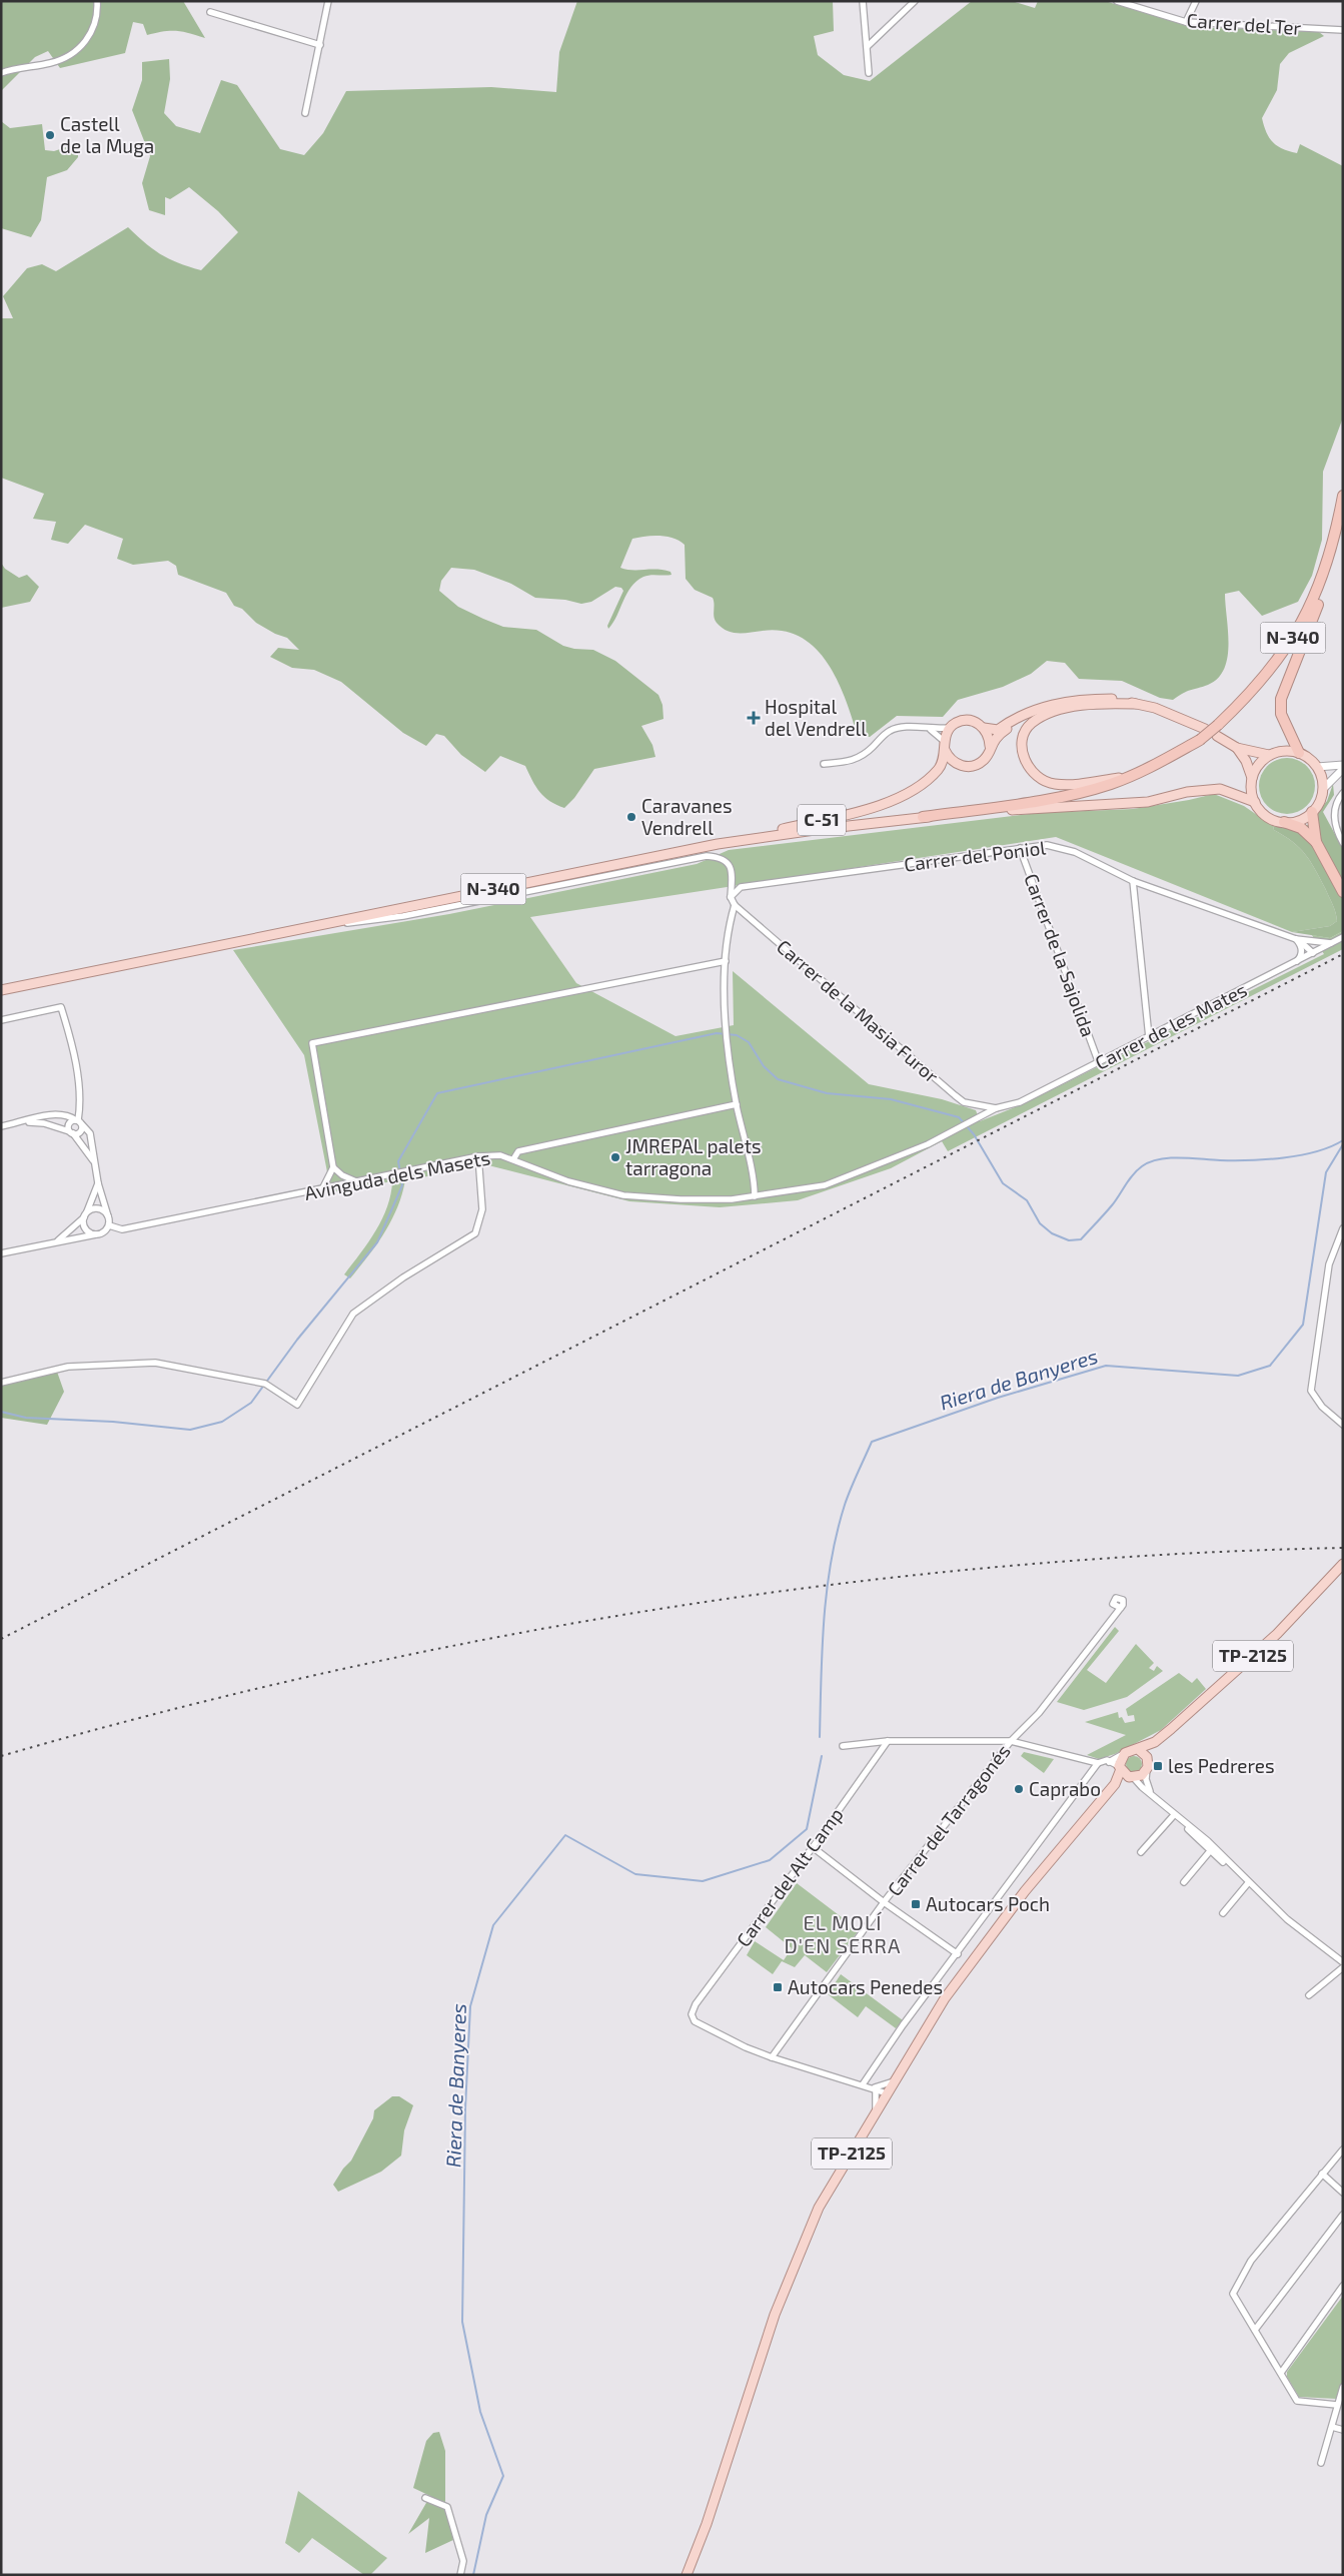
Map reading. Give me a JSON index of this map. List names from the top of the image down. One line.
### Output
{"streets":{"highway":["N-340"],"main road":["C-51","TP-2125"],"street":["Carrer del Ter","Carrer del Poniol","Carrer de la Sajolida","Carrer de la Masia Furor","Carrer de les Mates","Avinguda dels Masets","Carrer del Tarragonés","Carrer del Alt Camp"]},"crossings":[["N-340","C-51"],["Carrer del Poniol","Carrer de la Sajolida"],["Carrer del Poniol","Carrer de la Masia Furor"],["Carrer del Poniol","Carrer de les Mates"],["Carrer de la Sajolida","Carrer de les Mates"],["Carrer de la Masia Furor","Carrer de les Mates"],["Carrer de la Masia Furor","Avinguda dels Masets"],["Carrer de les Mates","Avinguda dels Masets"],["Carrer del Tarragonés","Carrer del Alt Camp"]],"districts":["EL MOLÍ D'EN SERRA"],"water":["Riera de Banyeres"],"places":{"other":["Castell de la Muga","Caravanes Vendrell","JMREPAL palets tarragona","Caprabo"],"health":["Hospital del Vendrell"],"transit":["les Pedreres","Autocars Poch","Autocars Penedes"]}}
